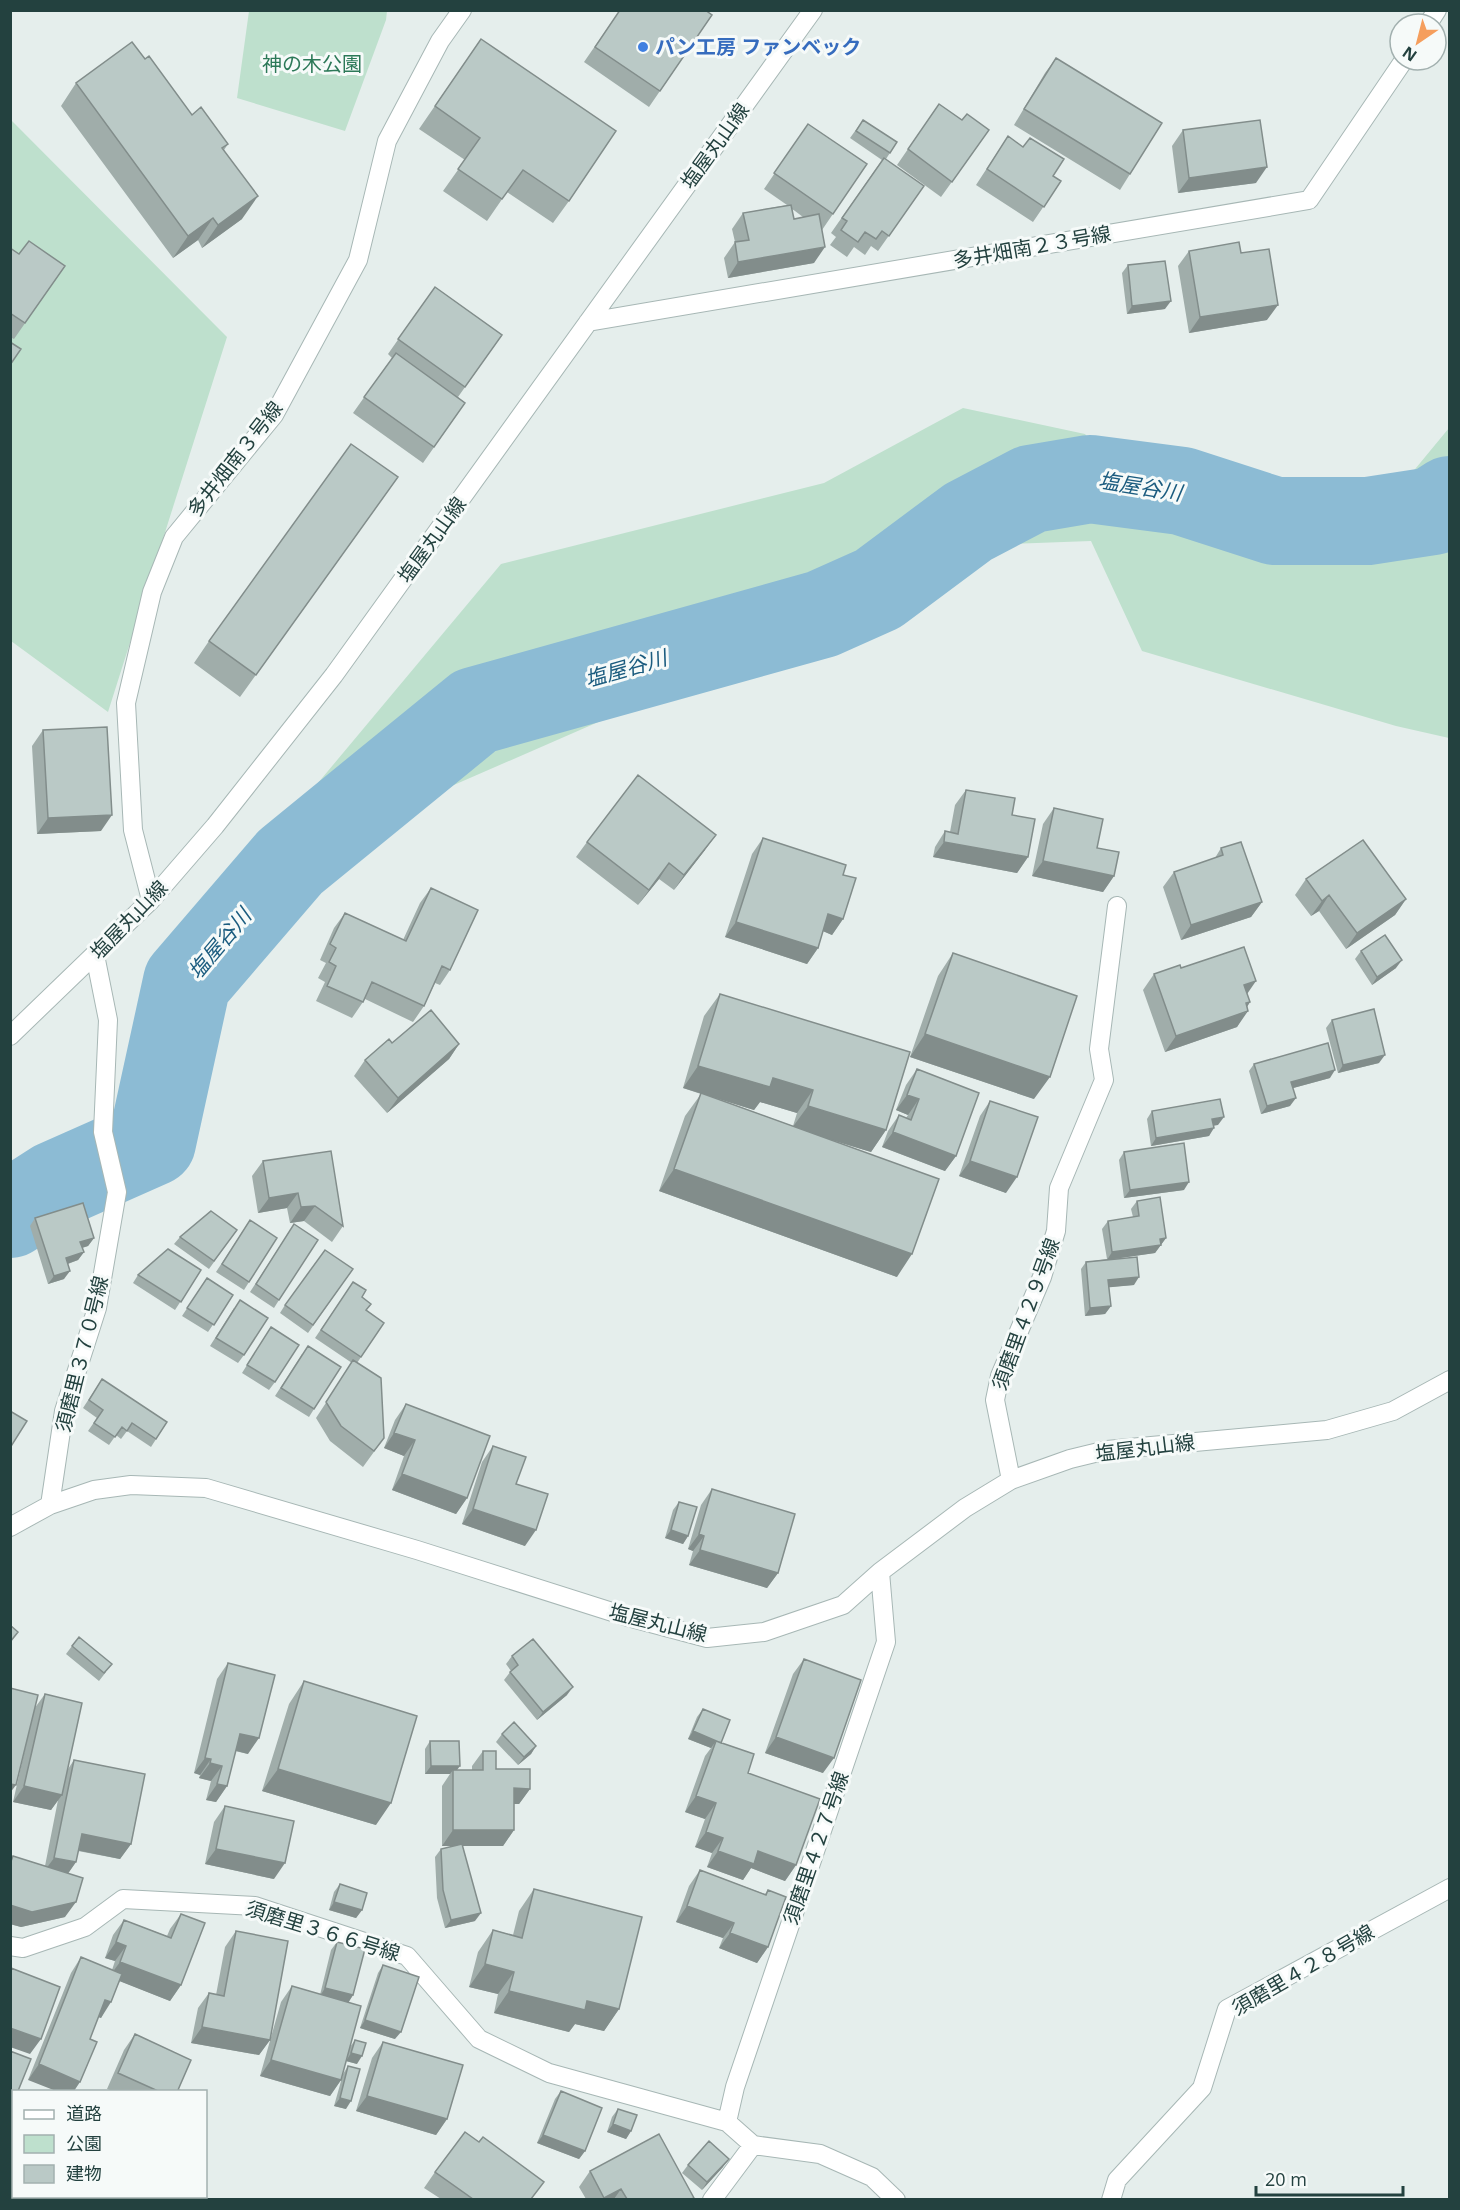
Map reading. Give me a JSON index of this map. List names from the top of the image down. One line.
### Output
{"streets":{"street":["塩屋丸山線","多井畑南２３号線","多井畑南３号線","須磨里４２９号線","須磨里３７０号線","須磨里４２７号線","須磨里３６６号線","須磨里４２８号線"]},"crossings":[["塩屋丸山線","多井畑南２３号線"],["塩屋丸山線","多井畑南３号線"],["塩屋丸山線","須磨里４２９号線"],["塩屋丸山線","須磨里３７０号線"],["塩屋丸山線","須磨里４２７号線"],["須磨里４２７号線","須磨里３６６号線"]],"water":["塩屋谷川"],"parks":["神の木公園"],"places":["パン工房 ファンベック"],"legend":["道路","公園","建物"],"scale_bar":"20 m","north":"bottom left"}
